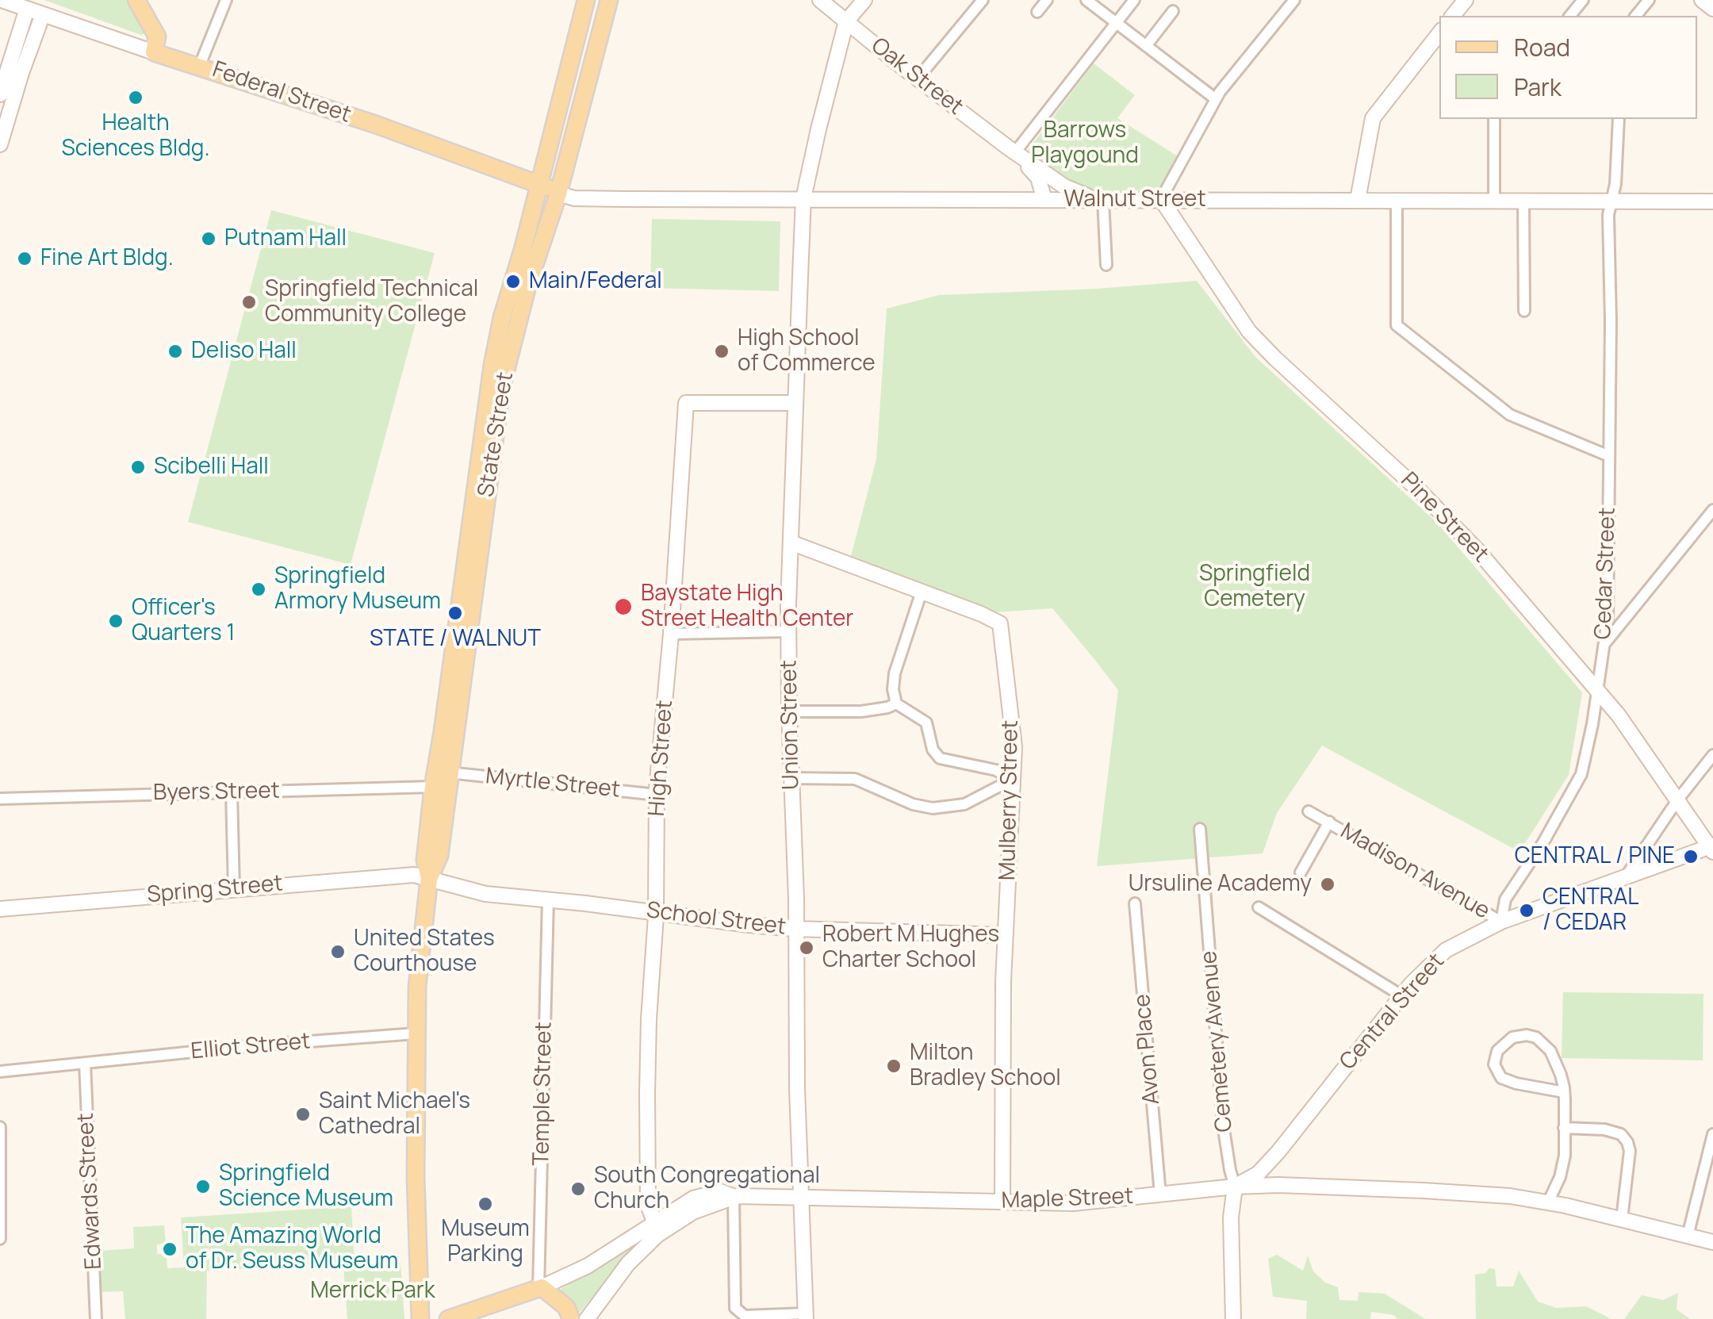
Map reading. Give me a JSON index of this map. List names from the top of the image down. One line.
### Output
{"streets":{"main road":["Oak Street","Federal Street","Walnut Street","State Street","Pine Street","Union Street","High Street","Mulberry Street","Spring Street","School Street","Central Street","Maple Street"],"street":["Cedar Street","Myrtle Street","Byers Street","Madison Avenue","Cemetery Avenue","Elliot Street","Avon Place","Temple Street","Edwards Street"]},"crossings":[["Oak Street","Walnut Street"],["Oak Street","Union Street"],["Federal Street","Walnut Street"],["Federal Street","State Street"],["Walnut Street","State Street"],["Walnut Street","Pine Street"],["Walnut Street","Cedar Street"],["Walnut Street","Union Street"],["State Street","Myrtle Street"],["State Street","Byers Street"],["State Street","Spring Street"],["State Street","School Street"],["State Street","Elliot Street"],["Pine Street","Cedar Street"],["Pine Street","Central Street"],["Cedar Street","Madison Avenue"],["Cedar Street","Central Street"],["Union Street","High Street"],["Union Street","Mulberry Street"],["Union Street","School Street"],["Union Street","Maple Street"],["High Street","Myrtle Street"],["High Street","School Street"],["High Street","Maple Street"],["Mulberry Street","School Street"],["Mulberry Street","Maple Street"],["Madison Avenue","Central Street"],["Spring Street","School Street"],["School Street","Temple Street"],["Central Street","Cemetery Avenue"],["Central Street","Maple Street"],["Cemetery Avenue","Maple Street"],["Elliot Street","Edwards Street"],["Avon Place","Maple Street"],["Temple Street","Maple Street"]],"parks":["Barrows Playgound","Springfield Cemetery","Merrick Park"],"places":["Health Sciences Bldg.","Putnam Hall","Fine Art Bldg.","Main/Federal","Springfield Technical Community College","Deliso Hall","High School of Commerce","Scibelli Hall","Springfield Armory Museum","Baystate High Street Health Center","STATE / WALNUT","Officer's Quarters 1","CENTRAL / PINE","Ursuline Academy","CENTRAL / CEDAR","Robert M Hughes Charter School","United States Courthouse","Milton Bradley School","Saint Michael's Cathedral","Springfield Science Museum","South Congregational Church","Museum Parking","The Amazing World of Dr. Seuss Museum"],"legend":["Road","Park"]}
